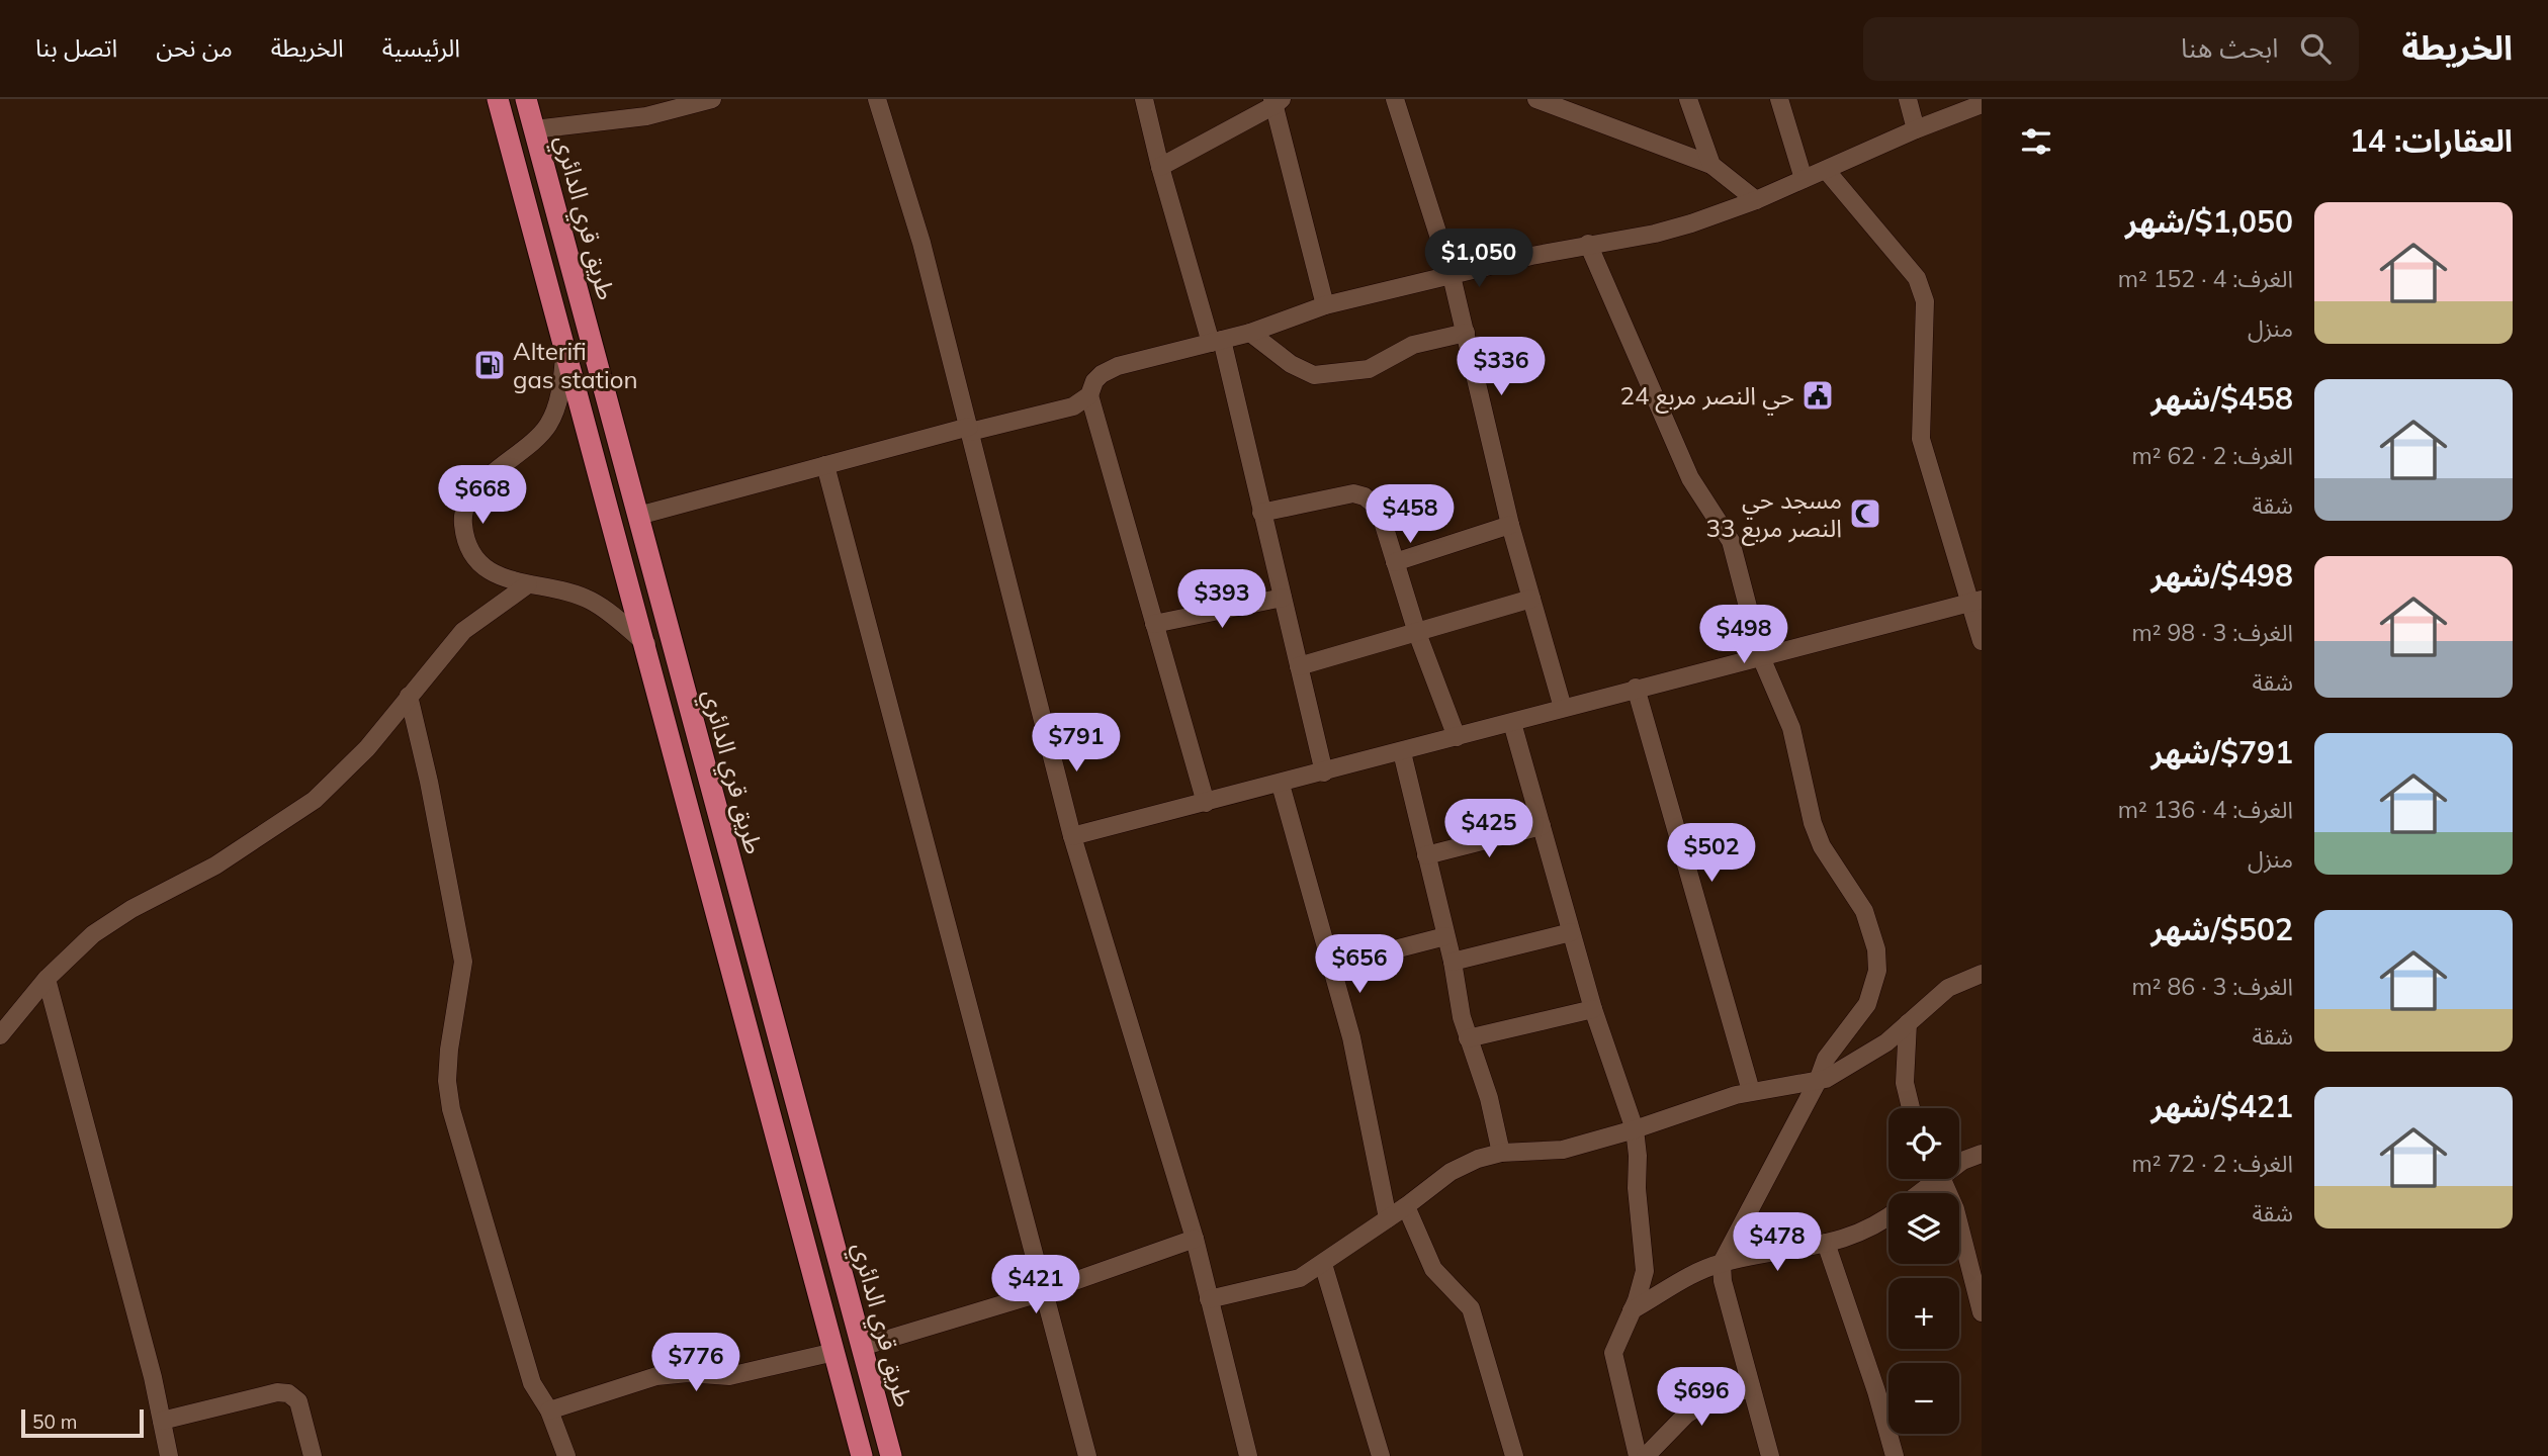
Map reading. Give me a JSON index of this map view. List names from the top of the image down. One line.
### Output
{"streets":{"highway":["طريق قري الدائري"]},"places":{"fuel station":["Alterifi gas station"],"public building":["حي النصر مربع 24"],"mosque":["مسجد حي النصر مربع 33"]},"scale_bar":"50 m","page":{"header":"الخريطة","search":"ابحث هنا","nav":["الرئيسية","الخريطة","من نحن","اتصل بنا"],"heading":"العقارات: 14","list":[{"name":"$1,050/شهر","note":"الغرف: 4 · 152 m² · منزل"},{"name":"$458/شهر","note":"الغرف: 2 · 62 m² · شقة"},{"name":"$498/شهر","note":"الغرف: 3 · 98 m² · شقة"},{"name":"$791/شهر","note":"الغرف: 4 · 136 m² · منزل"},{"name":"$502/شهر","note":"الغرف: 3 · 86 m² · شقة"},{"name":"$421/شهر","note":"الغرف: 2 · 72 m² · شقة"}],"price":["$1,050","$336","$668","$458","$393","$498","$791","$425","$502","$656","$478","$421","$776","$696"],"map_buttons":["+","−"],"scale":"50 m"}}
